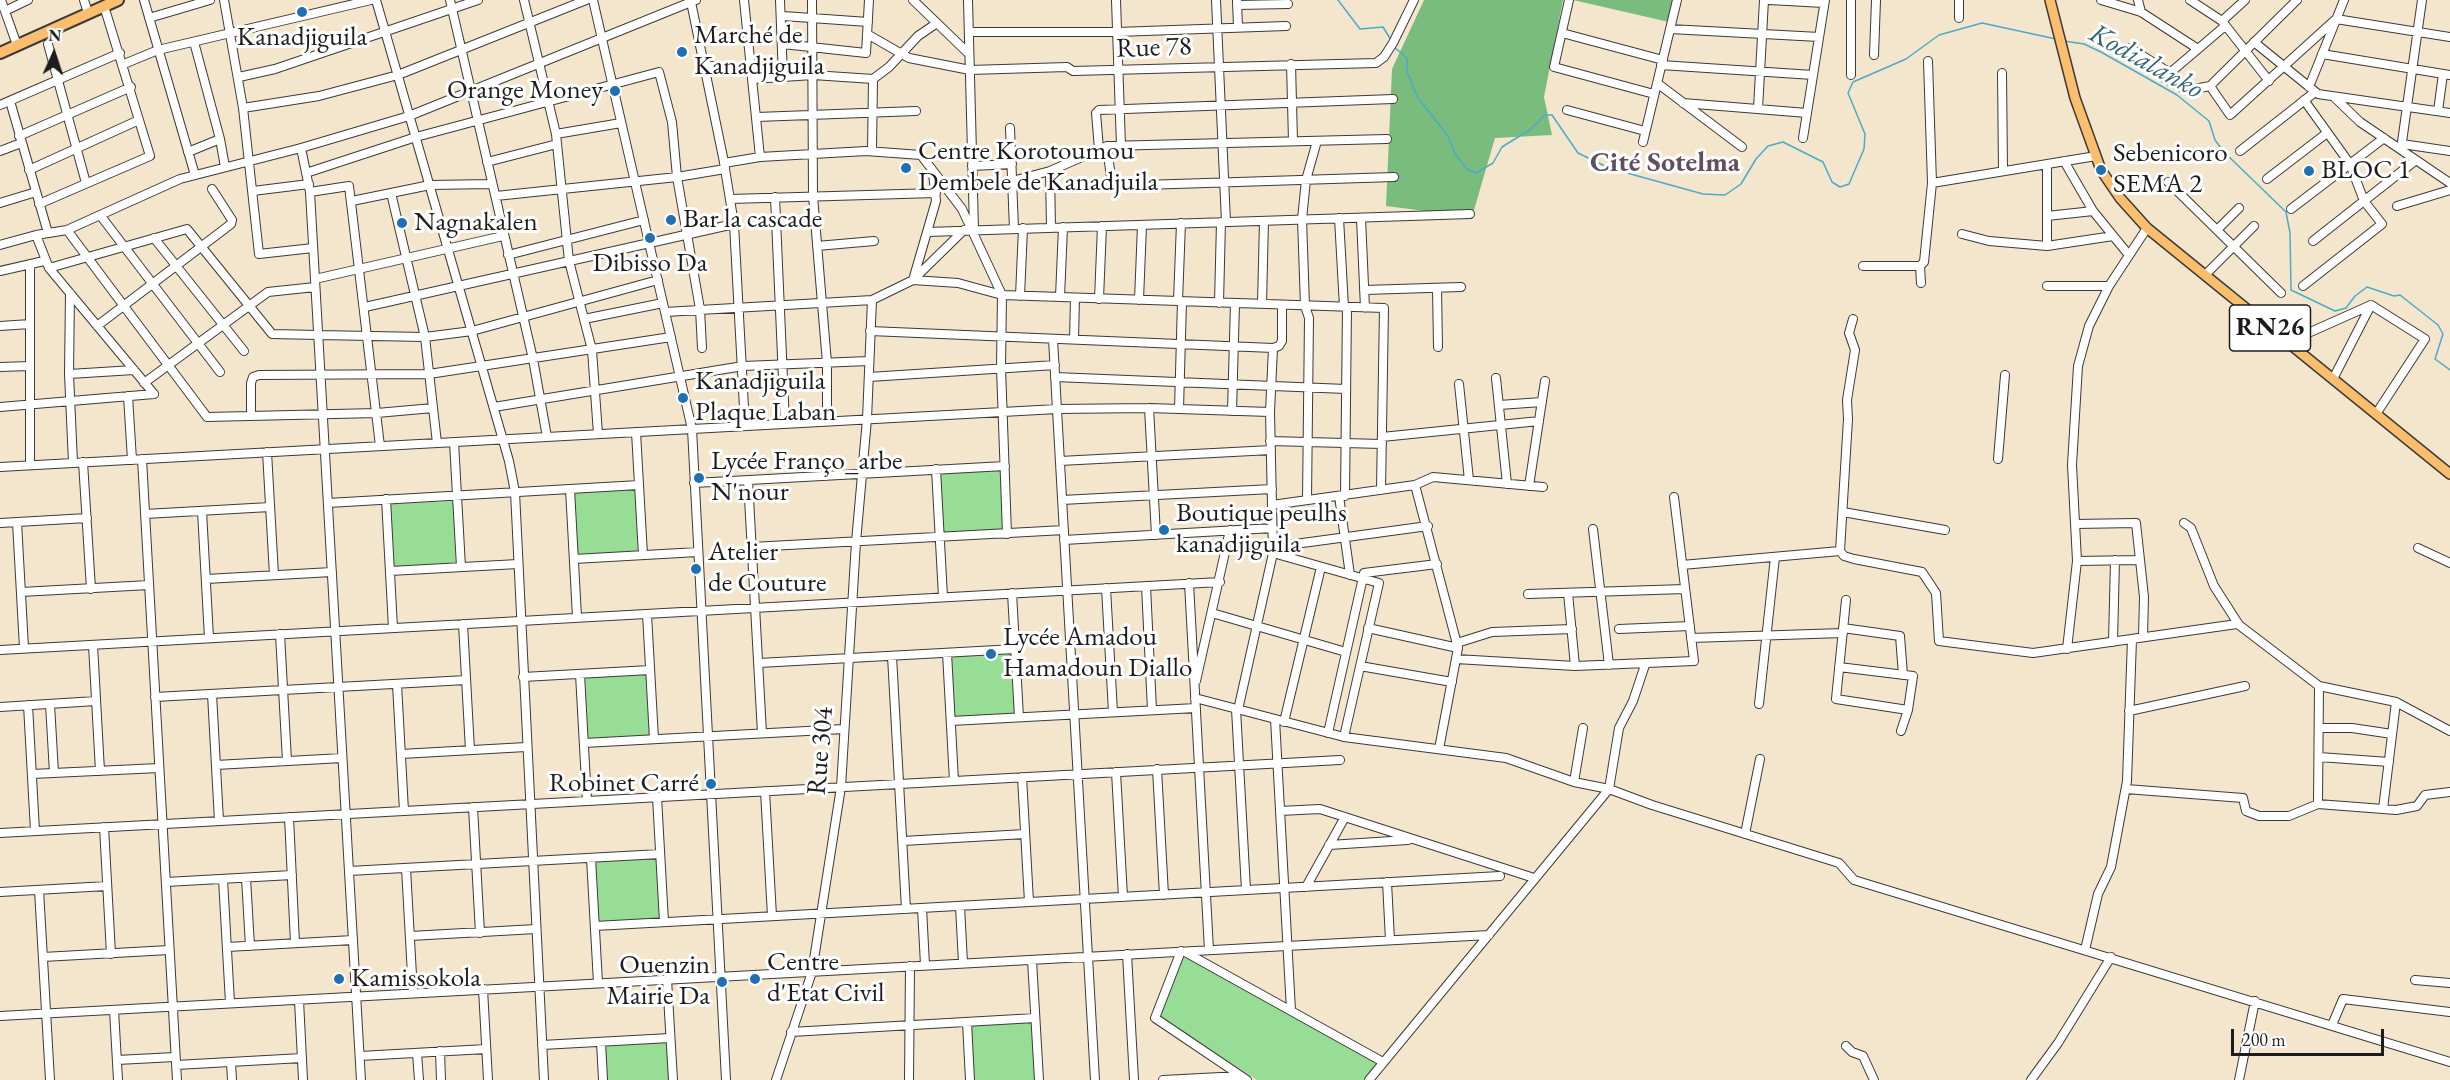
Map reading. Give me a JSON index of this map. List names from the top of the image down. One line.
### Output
{"streets":{"main road":["RN26"],"street":["Rue 78","Rue 304"]},"districts":["Cité Sotelma"],"water":["Kodialanko"],"places":["Kanadjiguila","Marché de Kanadjiguila","Orange Money","Centre Korotoumou Dembele de Kanadjuila","Sebenicoro SEMA 2","BLOC 1","Bar la cascade","Nagnakalen","Dibisso Da","Kanadjiguila Plaque Laban","Lycée Franço_arbe N'nour","Boutique peulhs kanadjiguila","Atelier de Couture","Lycée Amadou Hamadoun Diallo","Robinet Carré","Kamissokola","Centre d'Etat Civil","Ouenzin Mairie Da"],"scale_bar":"200 m","north":"top"}
